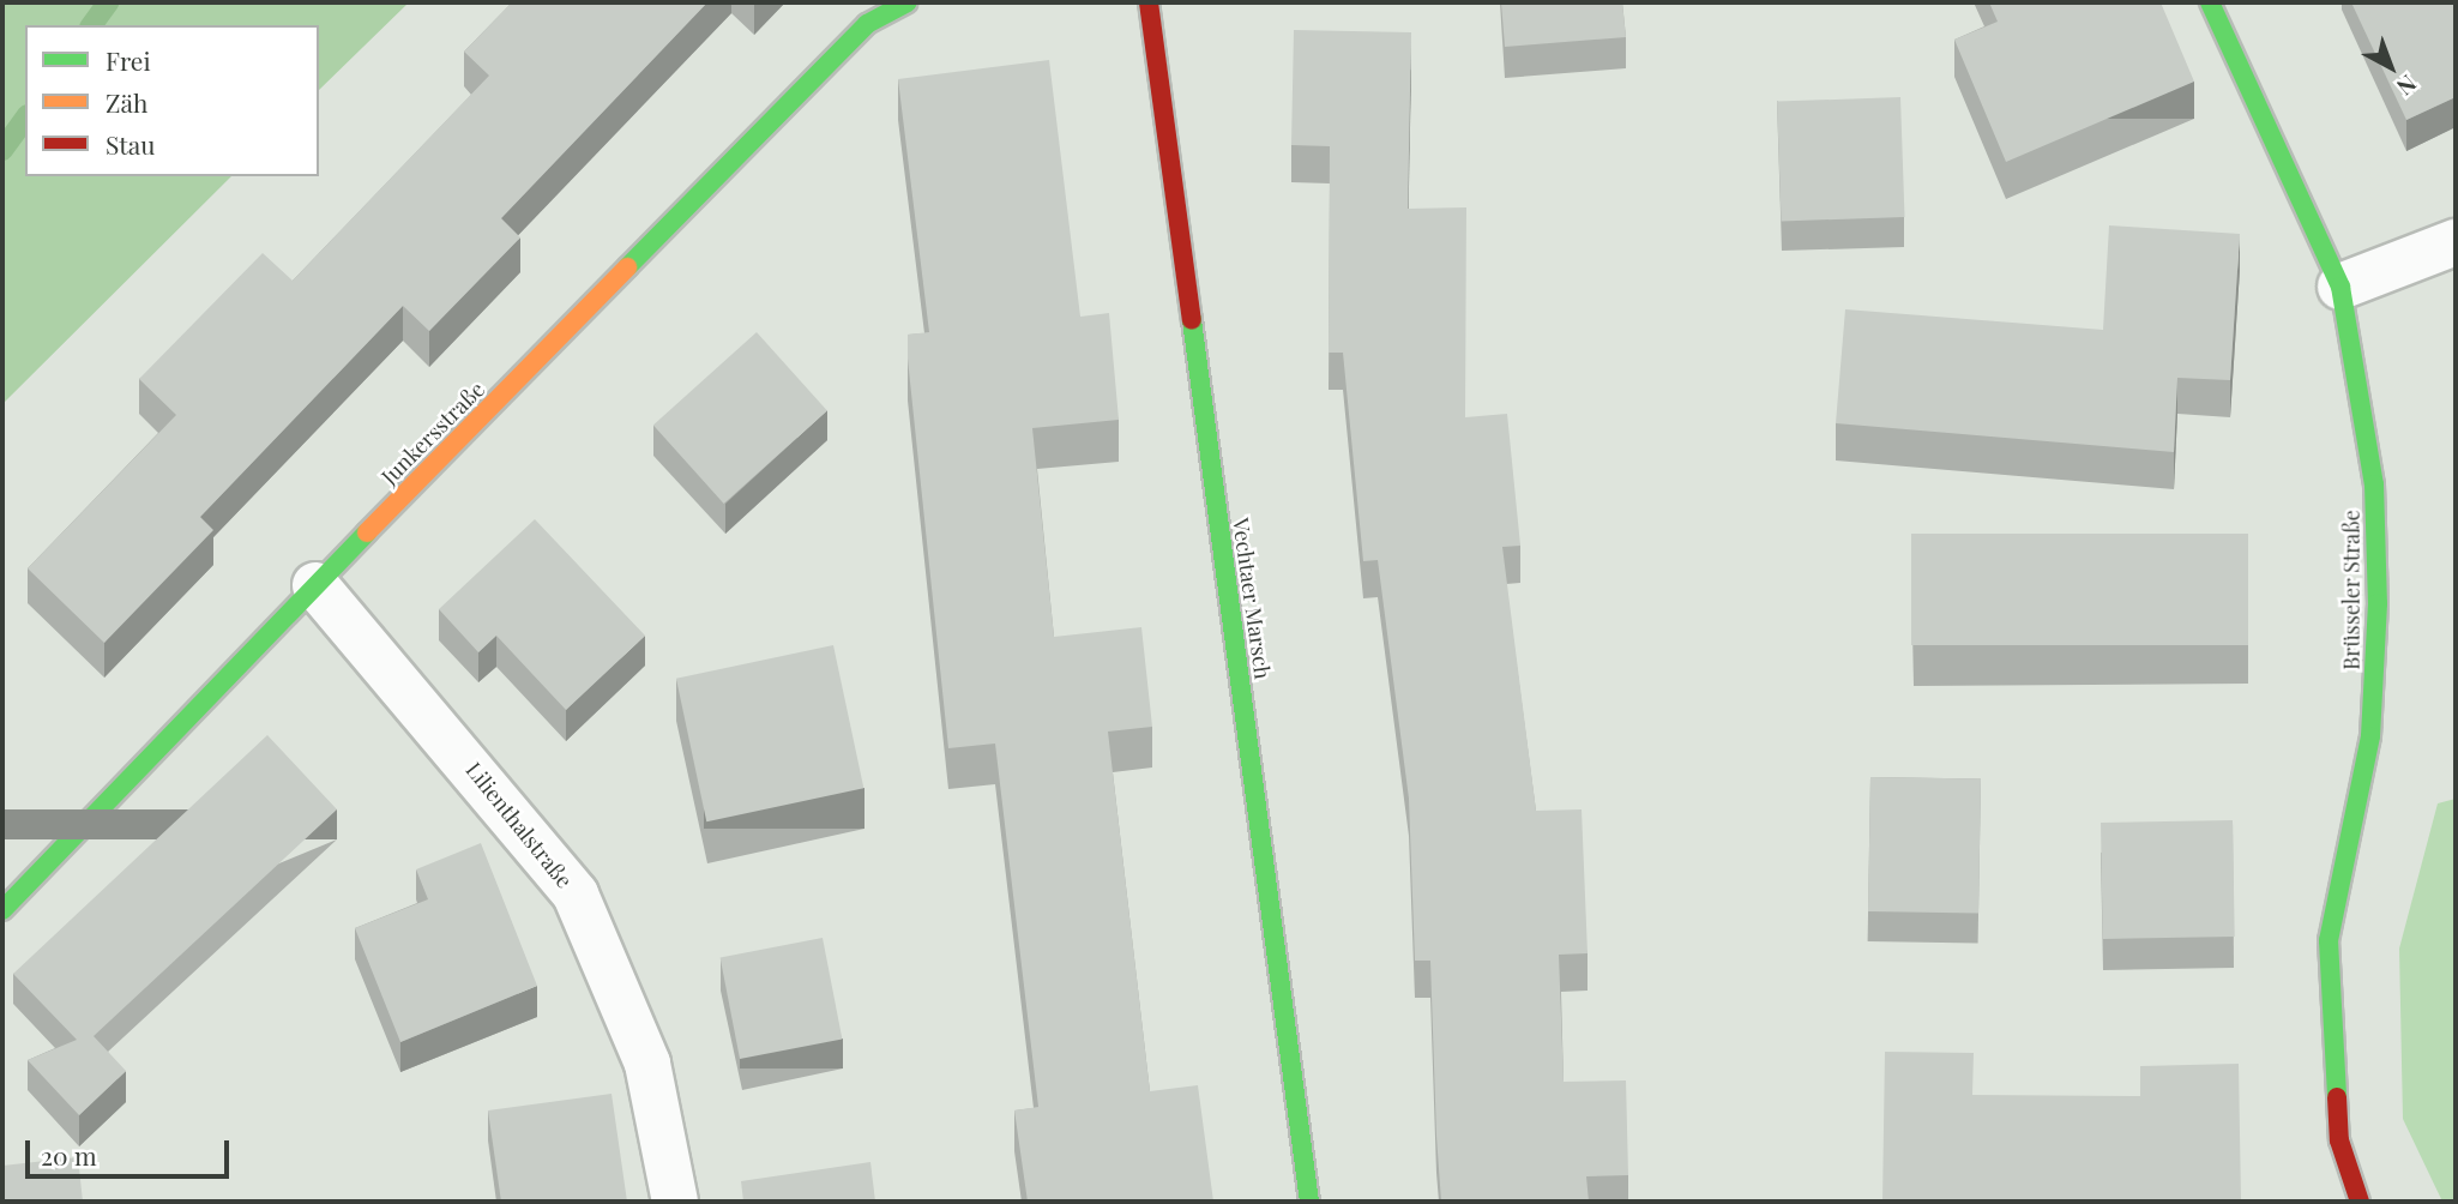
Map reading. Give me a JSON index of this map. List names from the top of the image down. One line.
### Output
{"streets":{"street":["Junkersstraße","Brüsseler Straße","Vechtaer Marsch","Lilienthalstraße"]},"crossings":[["Junkersstraße","Lilienthalstraße"]],"legend":["Frei","Zäh","Stau"],"scale_bar":"20 m","north":"bottom right"}
